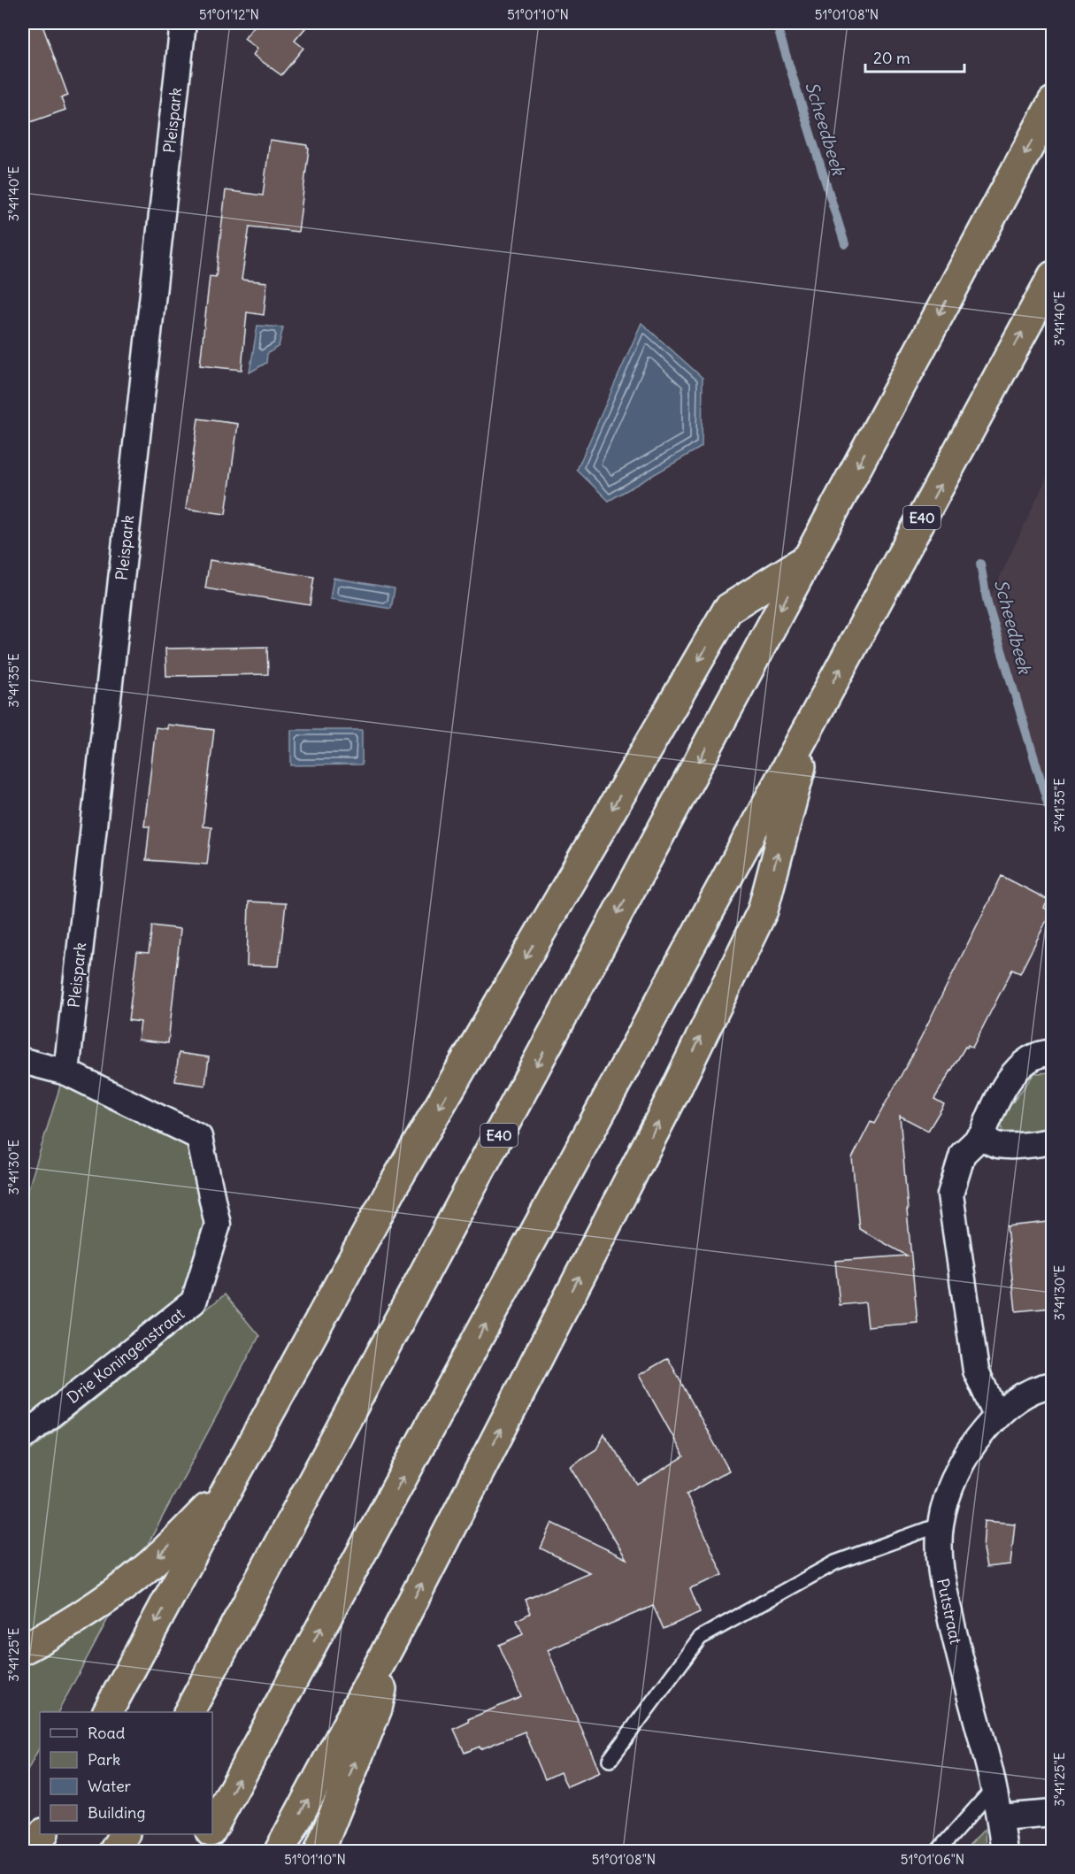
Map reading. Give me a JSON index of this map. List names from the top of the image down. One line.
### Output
{"streets":{"highway":["E40"],"street":["Pleispark","Drie Koningenstraat","Putstraat"]},"crossings":[["Pleispark","Drie Koningenstraat"]],"water":["Scheedbeek"],"legend":["Road","Park","Water","Building"],"scale_bar":"20 m","coordinates":["51°01'12\"N","51°01'10\"N","51°01'08\"N","3°41'40\"E","3°41'35\"E","3°41'30\"E","3°41'25\"E","51°01'06\"N"]}
